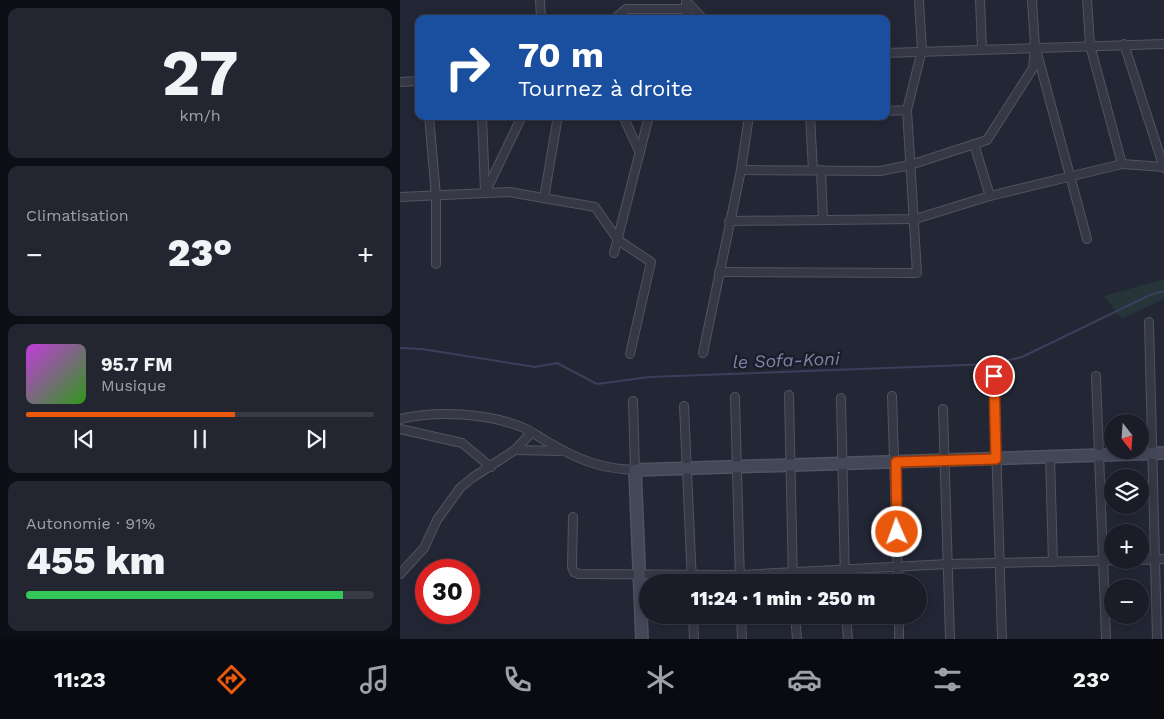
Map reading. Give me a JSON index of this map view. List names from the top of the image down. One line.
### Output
{"water":["le Sofa-Koni"],"north":"bottom","page":{"tile":[["27","km/h"],"Climatisation",["Autonomie · 91%","455 km"]],"turn":["70 m","Tournez à droite"],"heat":["−","23°","+"],"song":["95.7 FM","Musique"],"map_buttons":["+","−"],"limit":"30","trip":"11:24 · 1 min · 250 m","tabs":["11:23","23°"]}}
